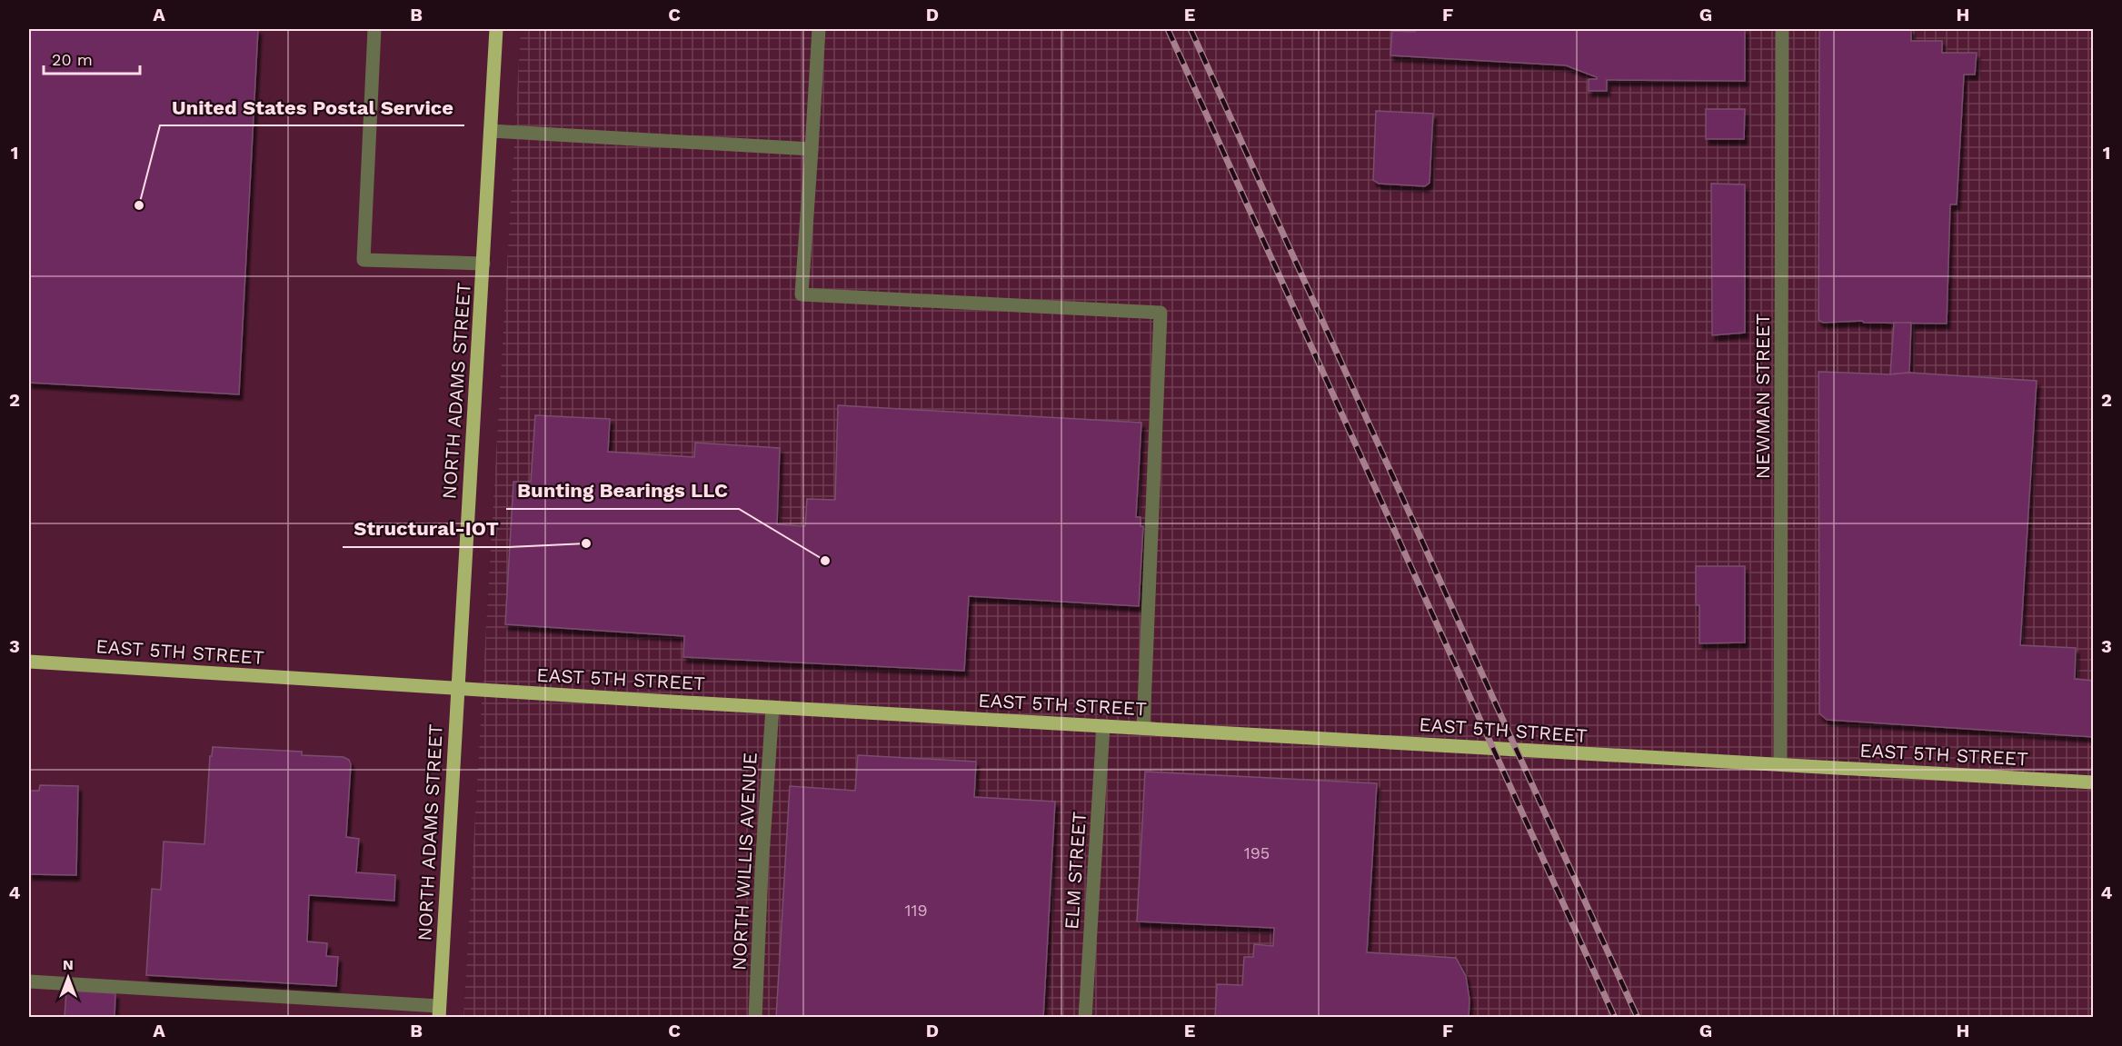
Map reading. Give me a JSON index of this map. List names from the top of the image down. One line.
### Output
{"streets":{"main road":["NORTH ADAMS STREET","EAST 5TH STREET"],"street":["NEWMAN STREET","NORTH WILLIS AVENUE","ELM STREET"]},"crossings":[["NORTH ADAMS STREET","EAST 5TH STREET"],["NEWMAN STREET","EAST 5TH STREET"],["EAST 5TH STREET","NORTH WILLIS AVENUE"],["EAST 5TH STREET","ELM STREET"]],"places":["United States Postal Service","Structural-IOT","Bunting Bearings LLC"],"house_numbers":["195","119"],"scale_bar":"20 m","north":"top","grid":{"columns":["A","B","C","D","E","F","G","H"],"rows":["1","2","3","4"]}}
